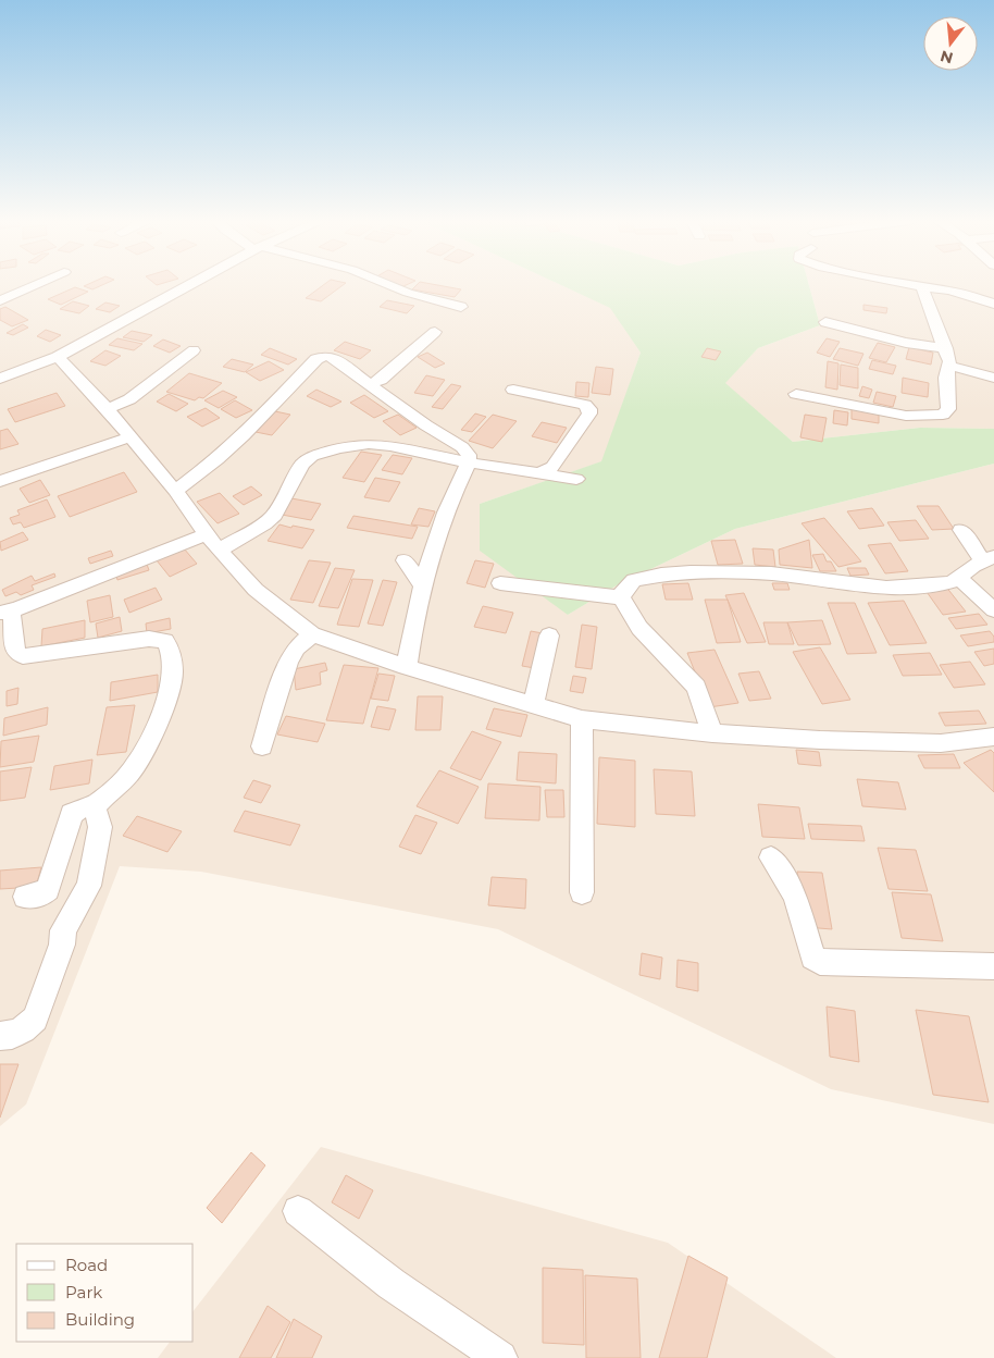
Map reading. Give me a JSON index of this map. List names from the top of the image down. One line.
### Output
{"legend":["Road","Park","Building"],"north":"bottom"}
